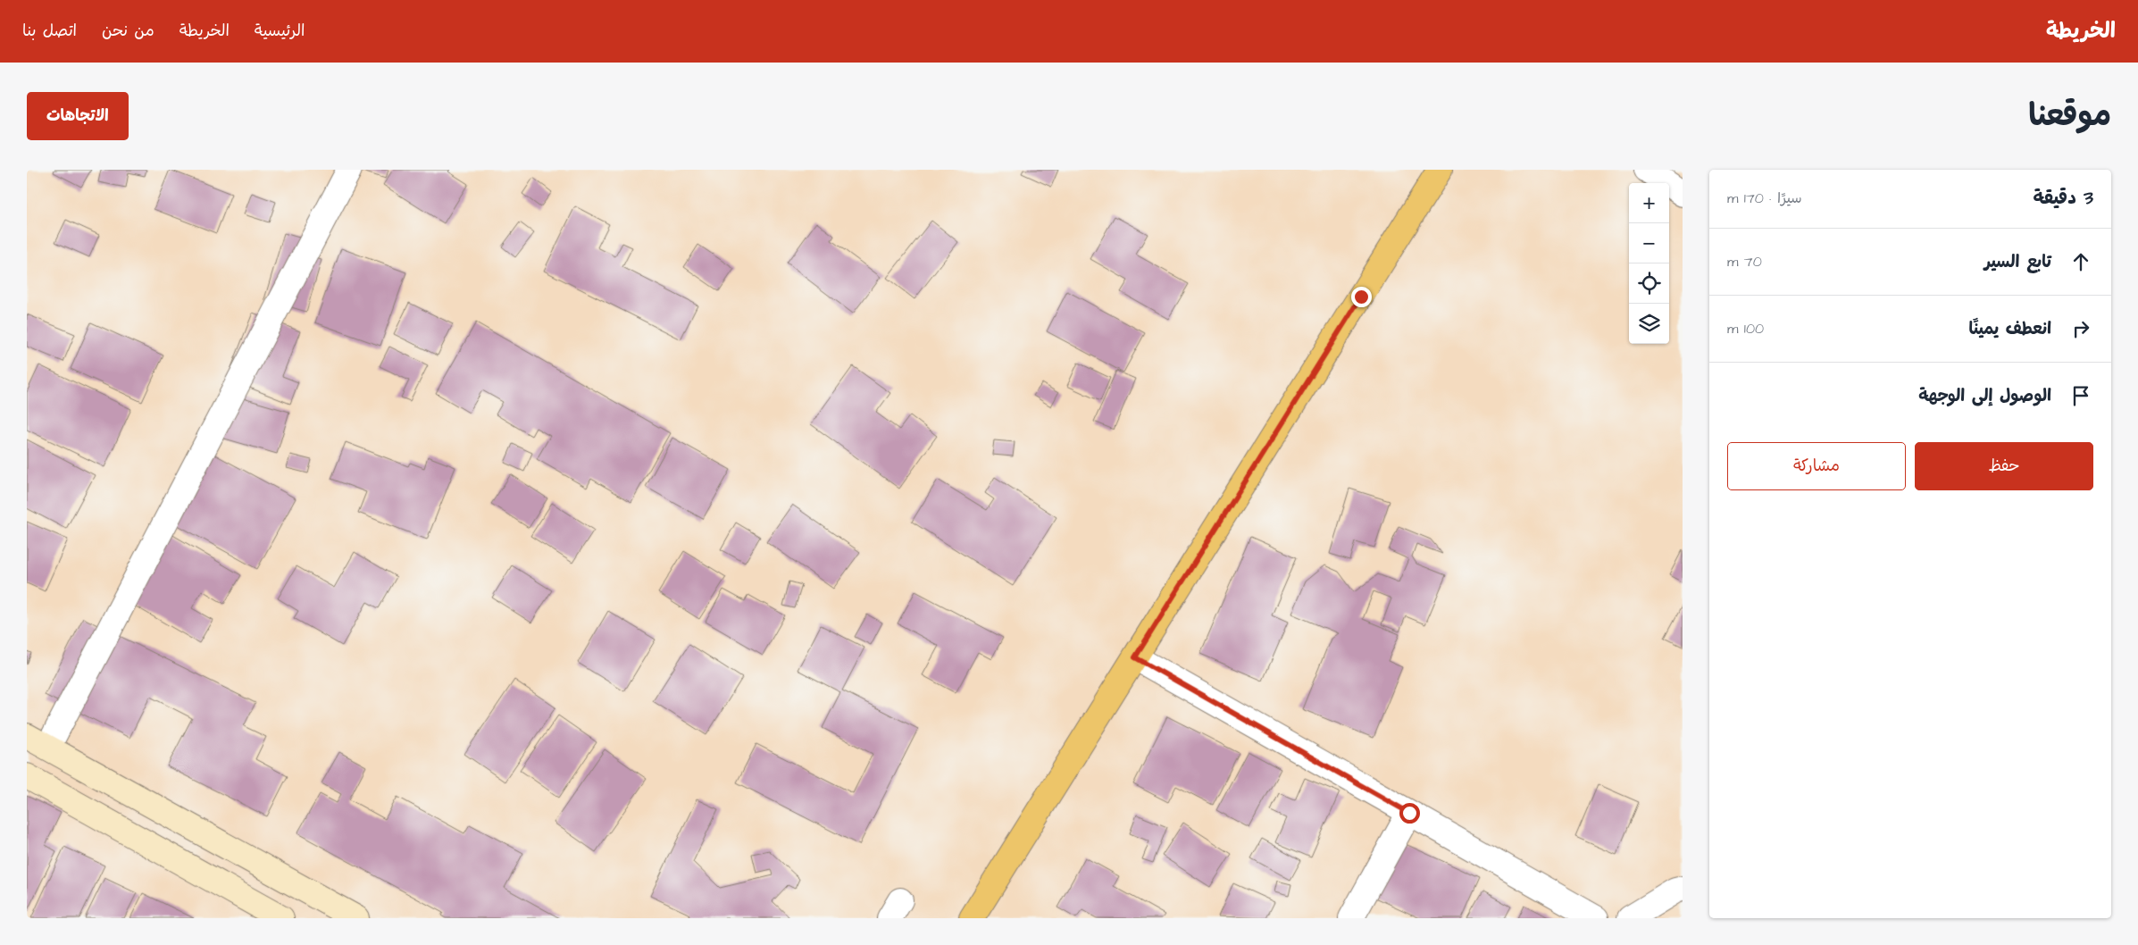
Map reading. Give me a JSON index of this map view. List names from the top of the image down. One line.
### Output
{"page":{"header":"الخريطة","nav":["الرئيسية","الخريطة","من نحن","اتصل بنا"],"title":"موقعنا","buttons":["الاتجاهات",["حفظ","مشاركة"]],"heading":["3 دقيقة","سيرًا · 170 m"],"map_buttons":["+","−"],"list":[["تابع السير","70 m"],["انعطف يمينًا","100 m"],"الوصول إلى الوجهة"]}}
